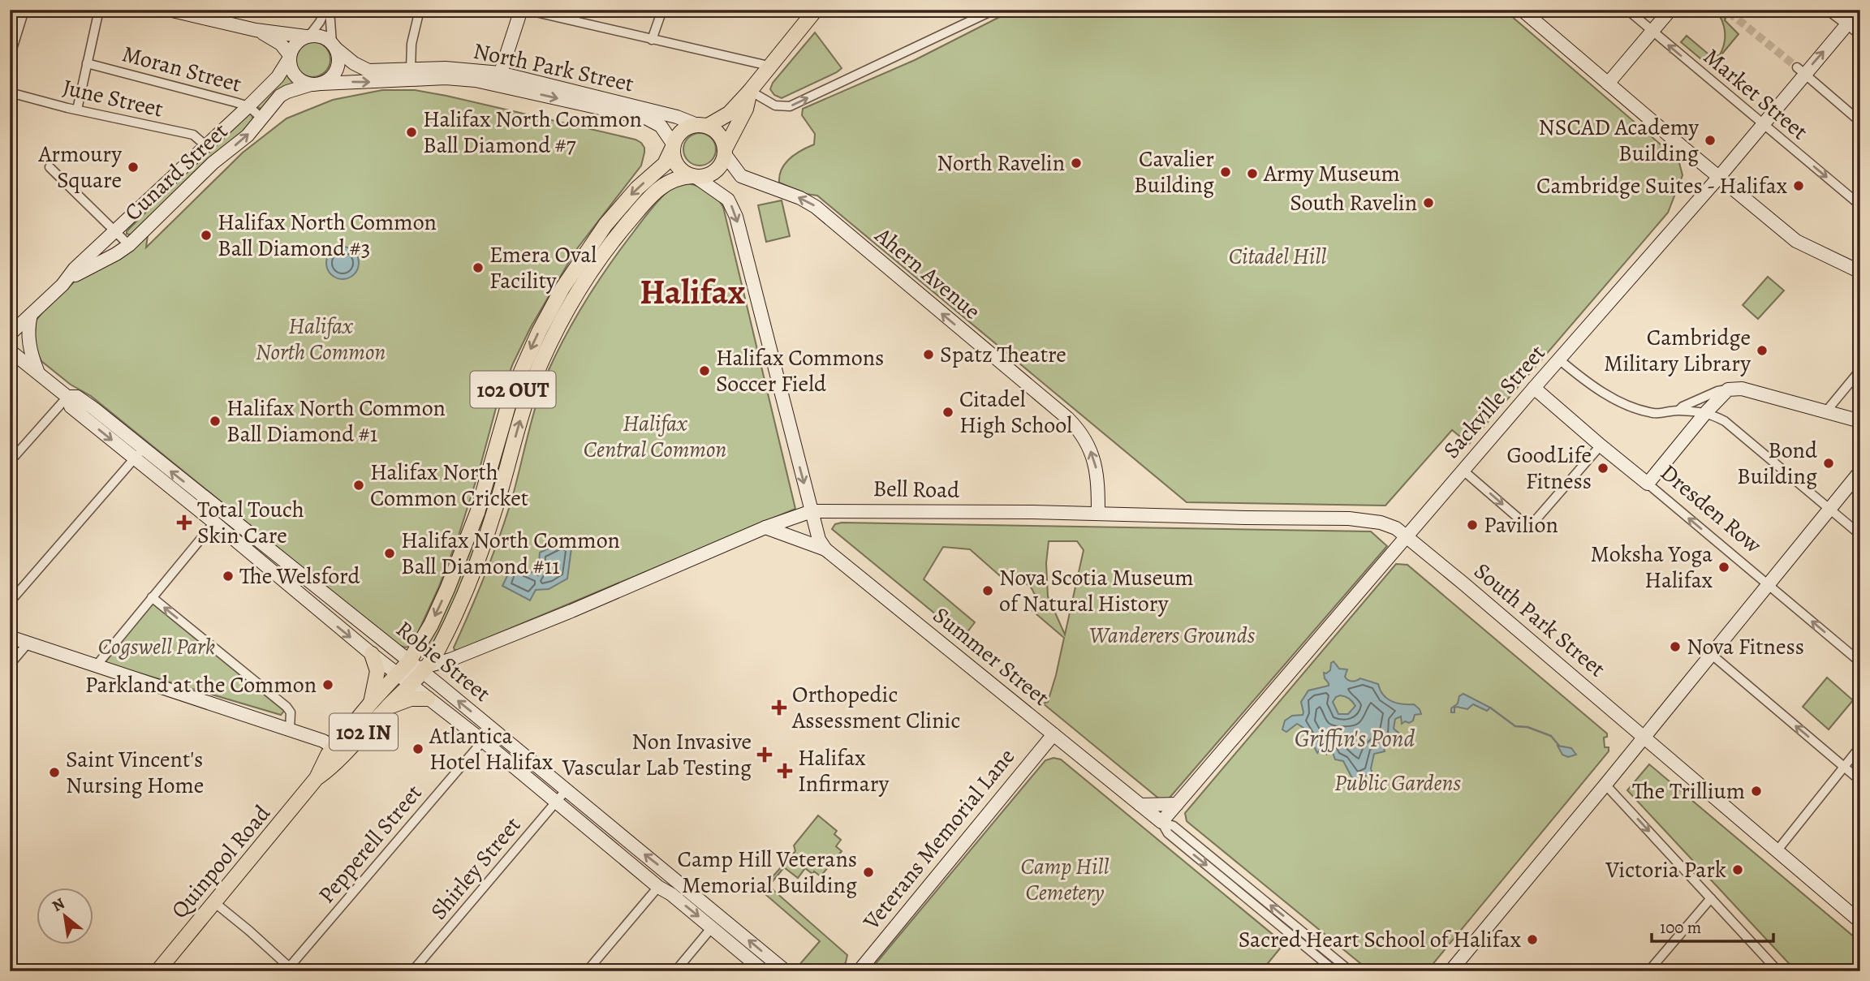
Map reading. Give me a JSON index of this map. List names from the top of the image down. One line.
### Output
{"streets":{"main road":["102 OUT","102 IN","Quinpool Road"],"street":["North Park Street","Moran Street","Market Street","June Street","Cunard Street","Ahern Avenue","Sackville Street","Bell Road","Dresden Row","South Park Street","Summer Street","Robie Street","Veterans Memorial Lane","Pepperell Street","Shirley Street"]},"crossings":[["North Park Street","Cunard Street"],["North Park Street","Ahern Avenue"],["North Park Street","102 OUT"],["North Park Street","Summer Street"],["Moran Street","Cunard Street"],["Market Street","Sackville Street"],["June Street","Cunard Street"],["Ahern Avenue","102 OUT"],["Ahern Avenue","Bell Road"],["Ahern Avenue","Summer Street"],["102 OUT","Bell Road"],["102 OUT","Summer Street"],["102 OUT","Robie Street"],["102 OUT","Quinpool Road"],["Sackville Street","Bell Road"],["Sackville Street","Dresden Row"],["Sackville Street","South Park Street"],["Sackville Street","Summer Street"],["Bell Road","South Park Street"],["Bell Road","Summer Street"],["Bell Road","Robie Street"],["Bell Road","Quinpool Road"],["Summer Street","Veterans Memorial Lane"],["Robie Street","Pepperell Street"],["Robie Street","Quinpool Road"],["Robie Street","Shirley Street"]],"one_way":["Ahern Avenue","Dresden Row"],"districts":["Halifax"],"water":["Griffin's Pond"],"parks":["Citadel Hill","Halifax North Common","Halifax Central Common","Wanderers Grounds","Cogswell Park","Public Gardens","Camp Hill Cemetery"],"places":{"other":["Halifax North Common Ball Diamond #7","NSCAD Academy Building","North Ravelin","Armoury Square","Cavalier Building","Army Museum","Cambridge Suites - Halifax","South Ravelin","Halifax North Common Ball Diamond #3","Emera Oval Facility","Cambridge Military Library","Spatz Theatre","Halifax Commons Soccer Field","Citadel High School","Halifax North Common Ball Diamond #1","Bond Building","GoodLife Fitness","Halifax North Common Cricket","Pavilion","Halifax North Common Ball Diamond #11","Moksha Yoga Halifax","The Welsford","Nova Scotia Museum of Natural History","Nova Fitness","Parkland at the Common","Atlantica Hotel Halifax","Saint Vincent's Nursing Home","The Trillium","Victoria Park","Camp Hill Veterans Memorial Building","Sacred Heart School of Halifax"],"health":["Total Touch Skin Care","Orthopedic Assessment Clinic","Non Invasive Vascular Lab Testing","Halifax Infirmary"]},"scale_bar":"100 m","north":"top left"}
